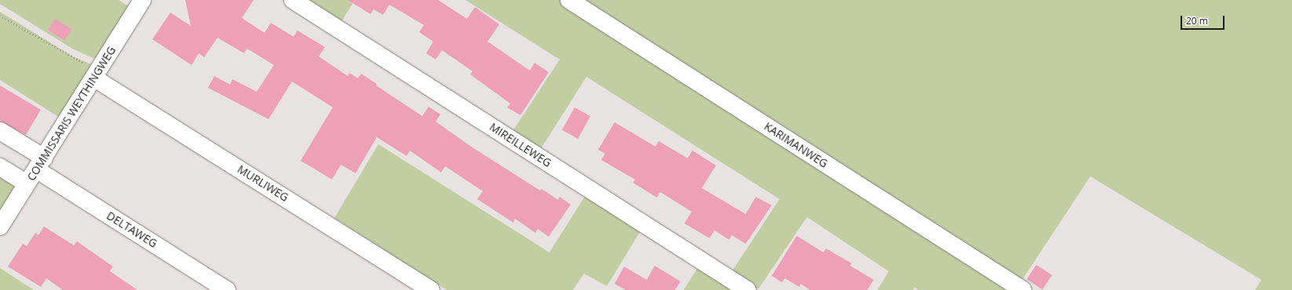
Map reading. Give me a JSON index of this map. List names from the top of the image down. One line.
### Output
{"streets":{"main road":["COMMISSARIS WEYTHINGWEG","MIREILLEWEG","KARIMANWEG","MURLIWEG","DELTAWEG"]},"crossings":[["COMMISSARIS WEYTHINGWEG","MURLIWEG"],["COMMISSARIS WEYTHINGWEG","DELTAWEG"]],"scale_bar":"20 m"}
